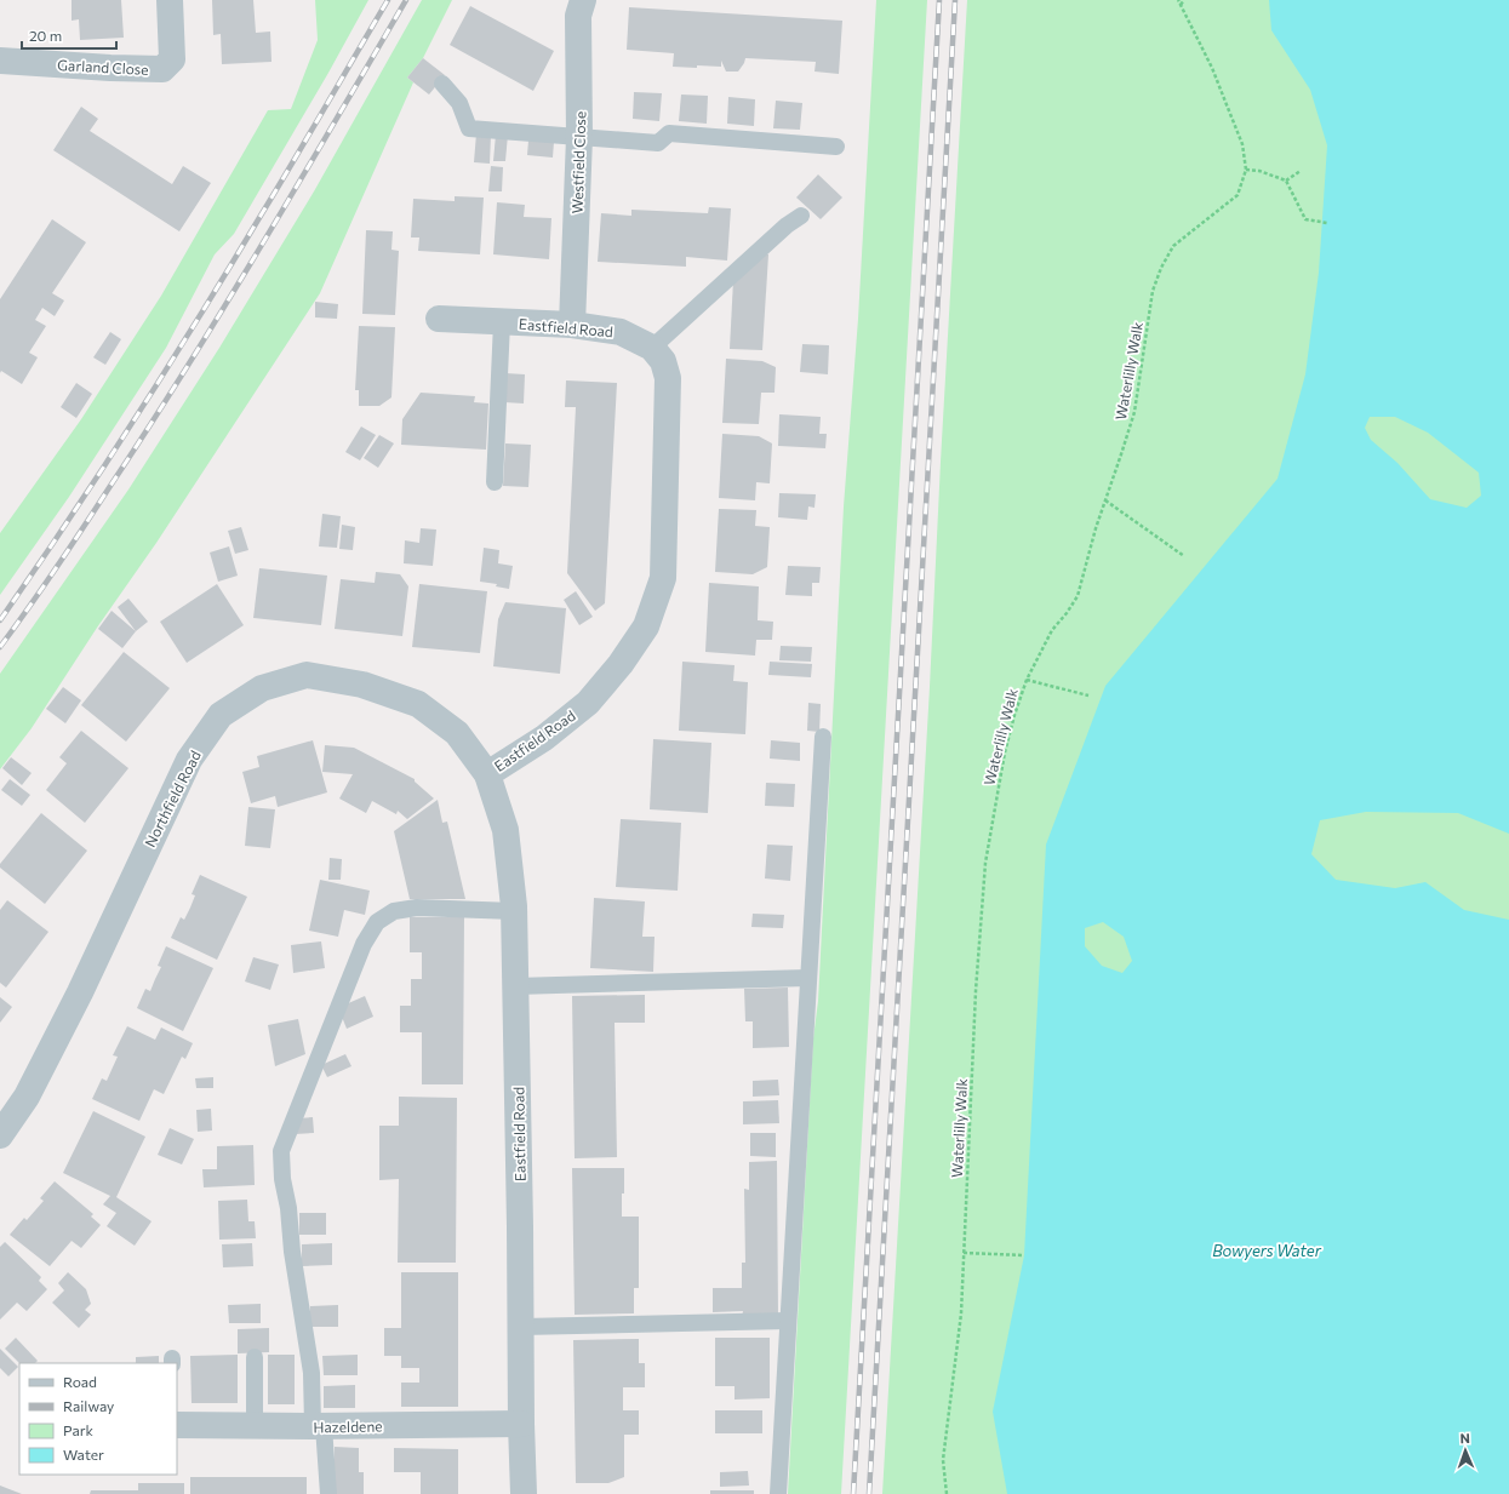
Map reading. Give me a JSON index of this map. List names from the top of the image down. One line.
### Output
{"streets":{"street":["Garland Close","Westfield Close","Eastfield Road","Northfield Road","Hazeldene"],"path":["Waterlilly Walk"]},"crossings":[["Westfield Close","Eastfield Road"],["Eastfield Road","Northfield Road"],["Eastfield Road","Hazeldene"]],"water":["Bowyers Water"],"legend":["Road","Railway","Park","Water"],"scale_bar":"20 m","north":"top"}
